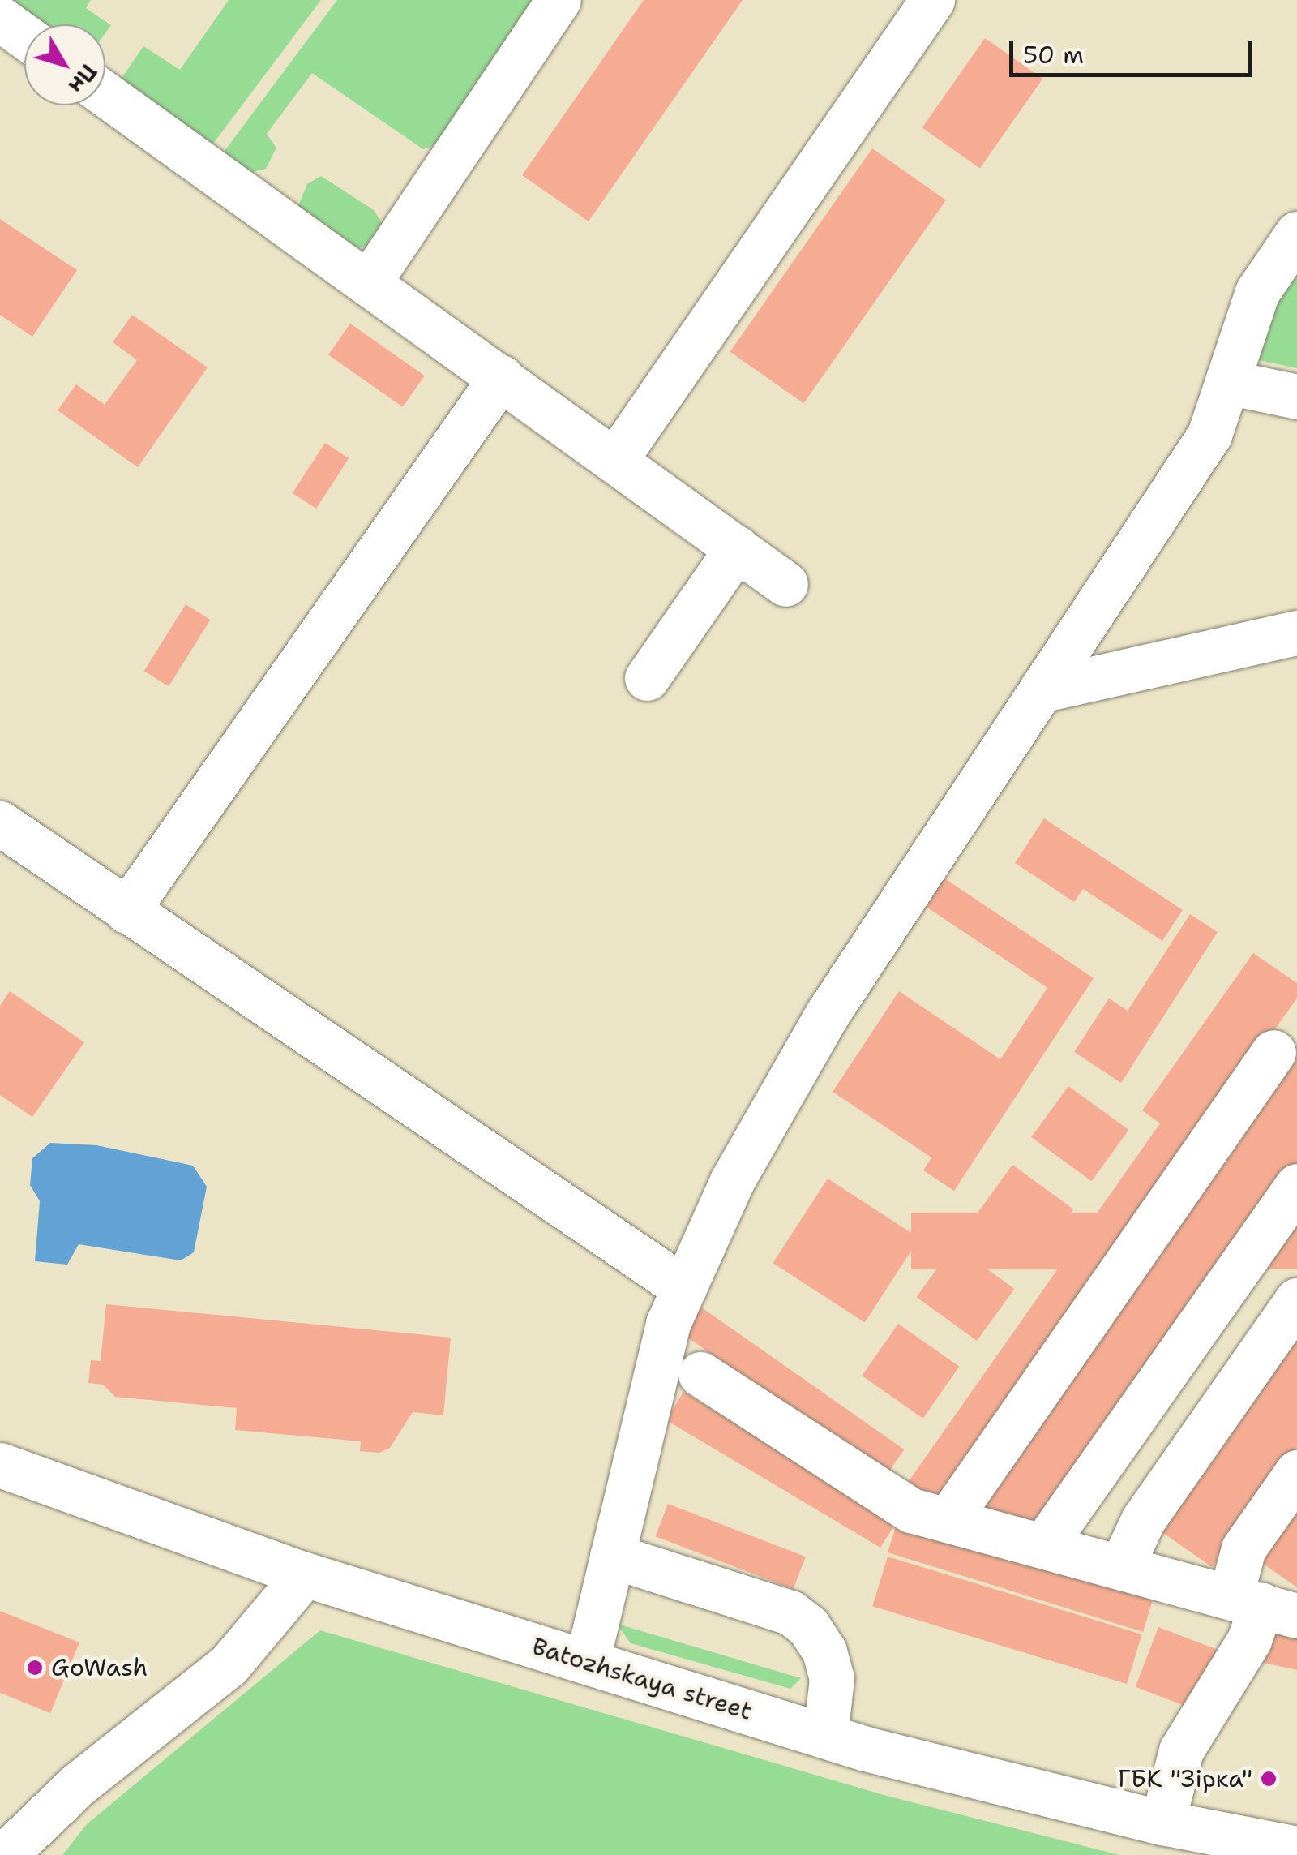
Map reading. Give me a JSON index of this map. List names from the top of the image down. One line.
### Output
{"streets":{"street":["Batozhskaya street"]},"places":["GoWash","ГБК \"Зірка\""],"scale_bar":"50 m","north":"bottom right"}
